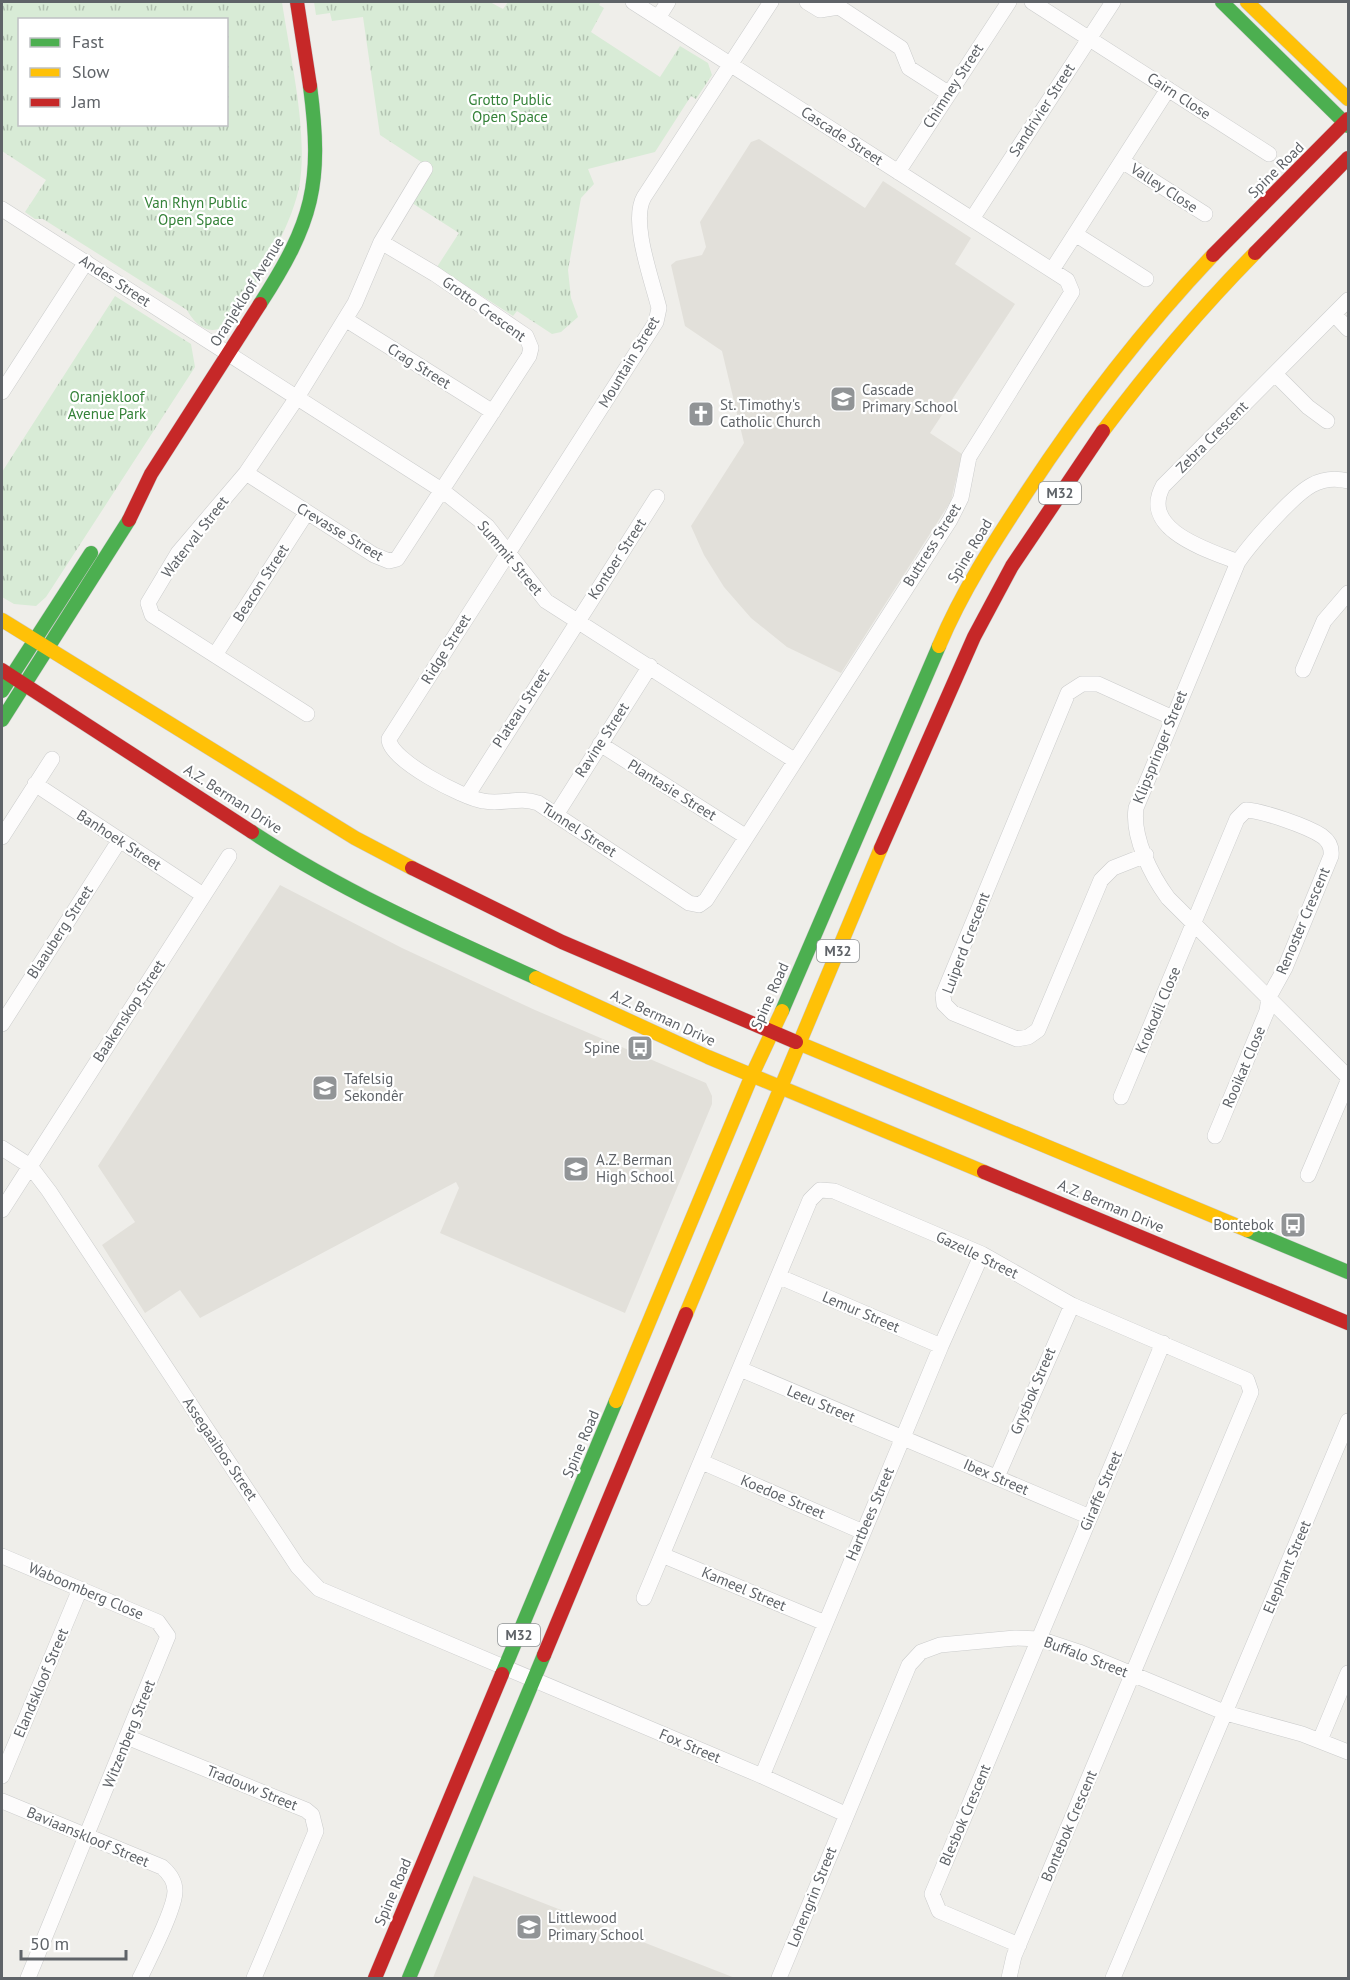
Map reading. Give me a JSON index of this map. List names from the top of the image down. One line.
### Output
{"streets":{"main road":["Spine Road","Oranjekloof Avenue","M32","A.Z. Berman Drive"],"street":["Chimney Street","Cairn Close","Sandrivier Street","Cascade Street","Valley Close","Andes Street","Grotto Crescent","Mountain Street","Crag Street","Zebra Crescent","Crevasse Street","Waterval Street","Buttress Street","Summit Street","Kontoer Street","Beacon Street","Ridge Street","Plateau Street","Ravine Street","Klipspringer Street","Plantasie Street","Tunnel Street","Banhoek Street","Renoster Crescent","Blaauberg Street","Luiperd Crescent","Krokodil Close","Baakenskop Street","Rooikat Close","Gazelle Street","Lemur Street","Grysbok Street","Leeu Street","Assegaaibos Street","Ibex Street","Giraffe Street","Koedoe Street","Hartbees Street","Elephant Street","Kameel Street","Waboomberg Close","Buffalo Street","Elandskloof Street","Witzenberg Street","Fox Street","Tradouw Street","Blesbok Crescent","Bontebok Crescent","Baviaanskloof Street","Lohengrin Street"]},"crossings":[["Chimney Street","Cascade Street"],["Cairn Close","Sandrivier Street"],["Sandrivier Street","Cascade Street"],["Cascade Street","Mountain Street"],["Cascade Street","Buttress Street"],["Spine Road","A.Z. Berman Drive"],["Spine Road","Assegaaibos Street"],["Andes Street","Oranjekloof Avenue"],["Andes Street","Summit Street"],["Oranjekloof Avenue","Summit Street"],["Oranjekloof Avenue","A.Z. Berman Drive"],["Grotto Crescent","Crag Street"],["Grotto Crescent","Crevasse Street"],["Grotto Crescent","Summit Street"],["Mountain Street","Summit Street"],["Mountain Street","Ridge Street"],["Zebra Crescent","Klipspringer Street"],["M32","A.Z. Berman Drive"],["M32","Assegaaibos Street"],["M32","Fox Street"],["Crevasse Street","Waterval Street"],["Crevasse Street","Summit Street"],["Crevasse Street","Beacon Street"],["Waterval Street","Summit Street"],["Waterval Street","Beacon Street"],["Buttress Street","Summit Street"],["Buttress Street","Plantasie Street"],["Buttress Street","Tunnel Street"],["Summit Street","Kontoer Street"],["Summit Street","Ridge Street"],["Summit Street","Plateau Street"],["Summit Street","Ravine Street"],["Kontoer Street","Plateau Street"],["Ridge Street","Tunnel Street"],["Plateau Street","Tunnel Street"],["Ravine Street","Plantasie Street"],["Ravine Street","Tunnel Street"],["Klipspringer Street","Renoster Crescent"],["Klipspringer Street","Luiperd Crescent"],["Klipspringer Street","Krokodil Close"],["Klipspringer Street","Rooikat Close"],["Banhoek Street","Blaauberg Street"],["Banhoek Street","Baakenskop Street"],["Renoster Crescent","Krokodil Close"],["Renoster Crescent","Rooikat Close"],["Baakenskop Street","Assegaaibos Street"],["Gazelle Street","Lemur Street"],["Gazelle Street","Grysbok Street"],["Gazelle Street","Leeu Street"],["Gazelle Street","Giraffe Street"],["Gazelle Street","Koedoe Street"],["Gazelle Street","Hartbees Street"],["Gazelle Street","Kameel Street"],["Gazelle Street","Buffalo Street"],["Gazelle Street","Bontebok Crescent"],["Lemur Street","Hartbees Street"],["Grysbok Street","Ibex Street"],["Leeu Street","Ibex Street"],["Leeu Street","Hartbees Street"],["Assegaaibos Street","Fox Street"],["Ibex Street","Giraffe Street"],["Ibex Street","Hartbees Street"],["Giraffe Street","Buffalo Street"],["Giraffe Street","Blesbok Crescent"],["Koedoe Street","Hartbees Street"],["Hartbees Street","Kameel Street"],["Hartbees Street","Fox Street"],["Elephant Street","Buffalo Street"],["Waboomberg Close","Elandskloof Street"],["Waboomberg Close","Witzenberg Street"],["Buffalo Street","Fox Street"],["Buffalo Street","Blesbok Crescent"],["Buffalo Street","Bontebok Crescent"],["Buffalo Street","Lohengrin Street"],["Witzenberg Street","Tradouw Street"],["Witzenberg Street","Baviaanskloof Street"],["Fox Street","Lohengrin Street"],["Blesbok Crescent","Bontebok Crescent"]],"parks":["Grotto Public Open Space","Van Rhyn Public Open Space","Oranjekloof Avenue Park"],"places":{"school or university":["Cascade Primary School","Tafelsig Sekondêr","A.Z. Berman High School","Littlewood Primary School"],"church":["St. Timothy's Catholic Church"],"bus stop":["Spine","Bontebok"]},"legend":["Fast","Slow","Jam"],"scale_bar":"50 m"}
